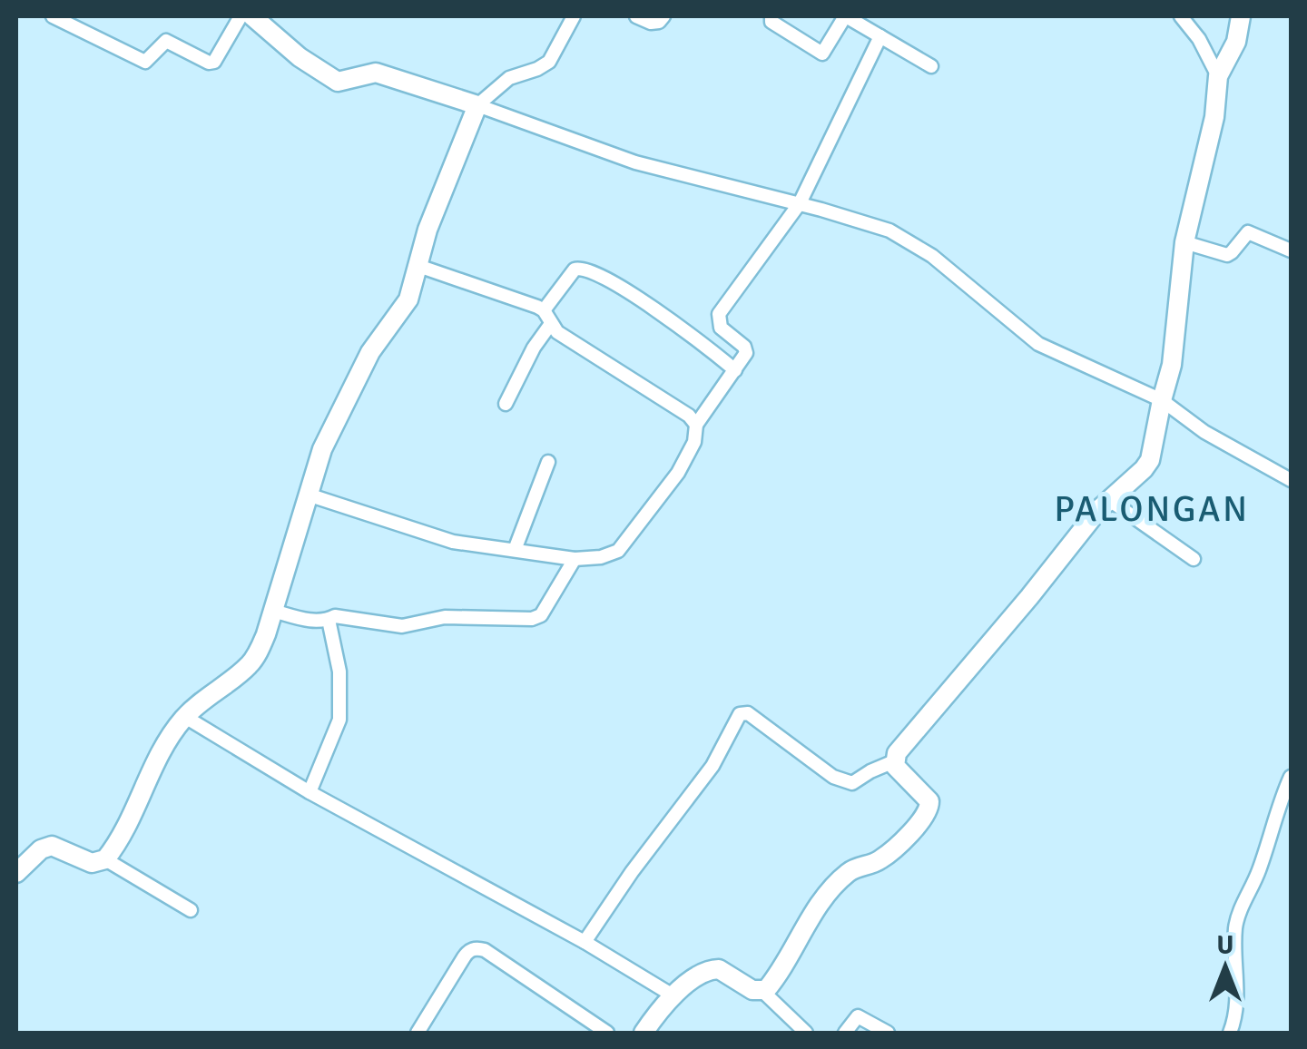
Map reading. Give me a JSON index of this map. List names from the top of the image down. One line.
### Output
{"districts":["PALONGAN"],"north":"top"}
